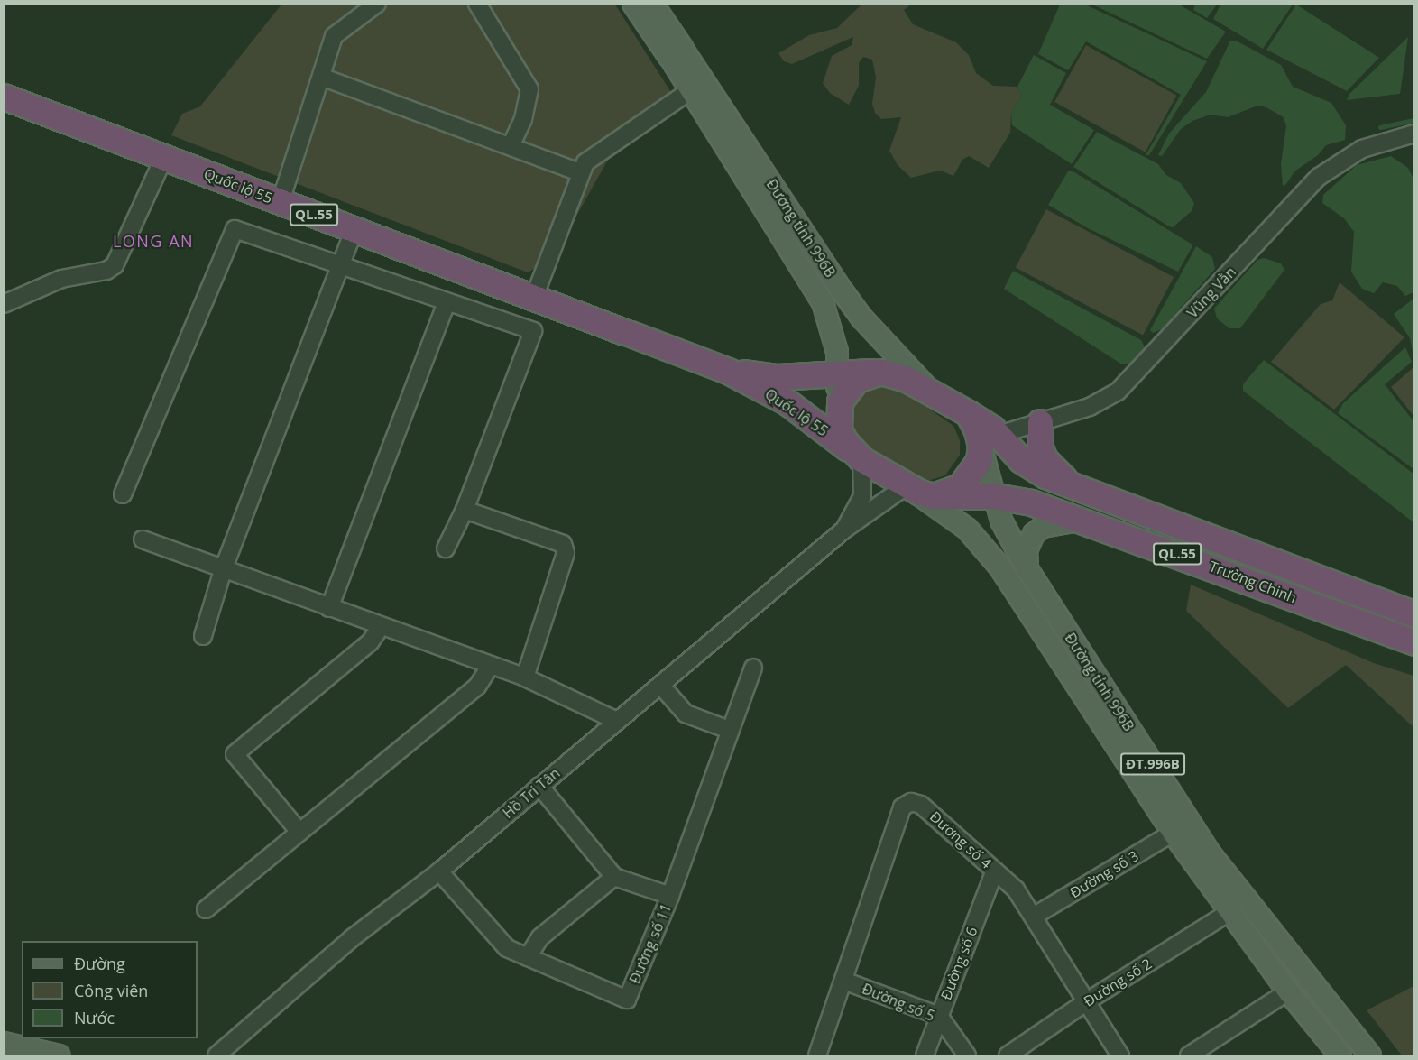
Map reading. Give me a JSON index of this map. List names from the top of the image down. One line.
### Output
{"streets":{"highway":["Quốc lộ 55","QL.55","Trường Chinh"],"main road":["Đường tỉnh 996B","ĐT.996B"],"street":["Vũng Vằn","Hồ Tri Tân","Đường số 4","Đường số 3","Đường số 11","Đường số 6","Đường số 2","Đường số 5"]},"crossings":[["Quốc lộ 55","Đường tỉnh 996B"],["Quốc lộ 55","Vũng Vằn"],["Quốc lộ 55","Trường Chinh"],["Quốc lộ 55","Hồ Tri Tân"],["Đường tỉnh 996B","Vũng Vằn"],["Đường tỉnh 996B","Trường Chinh"],["Đường tỉnh 996B","Hồ Tri Tân"],["Đường tỉnh 996B","Đường số 3"],["Đường tỉnh 996B","Đường số 2"],["Vũng Vằn","Trường Chinh"],["Vũng Vằn","Hồ Tri Tân"],["Trường Chinh","Hồ Tri Tân"],["Hồ Tri Tân","Đường số 11"],["Đường số 4","Đường số 3"],["Đường số 4","Đường số 6"],["Đường số 4","Đường số 2"],["Đường số 4","Đường số 5"],["Đường số 6","Đường số 5"]],"districts":["LONG AN"],"legend":["Đường","Công viên","Nước"]}
